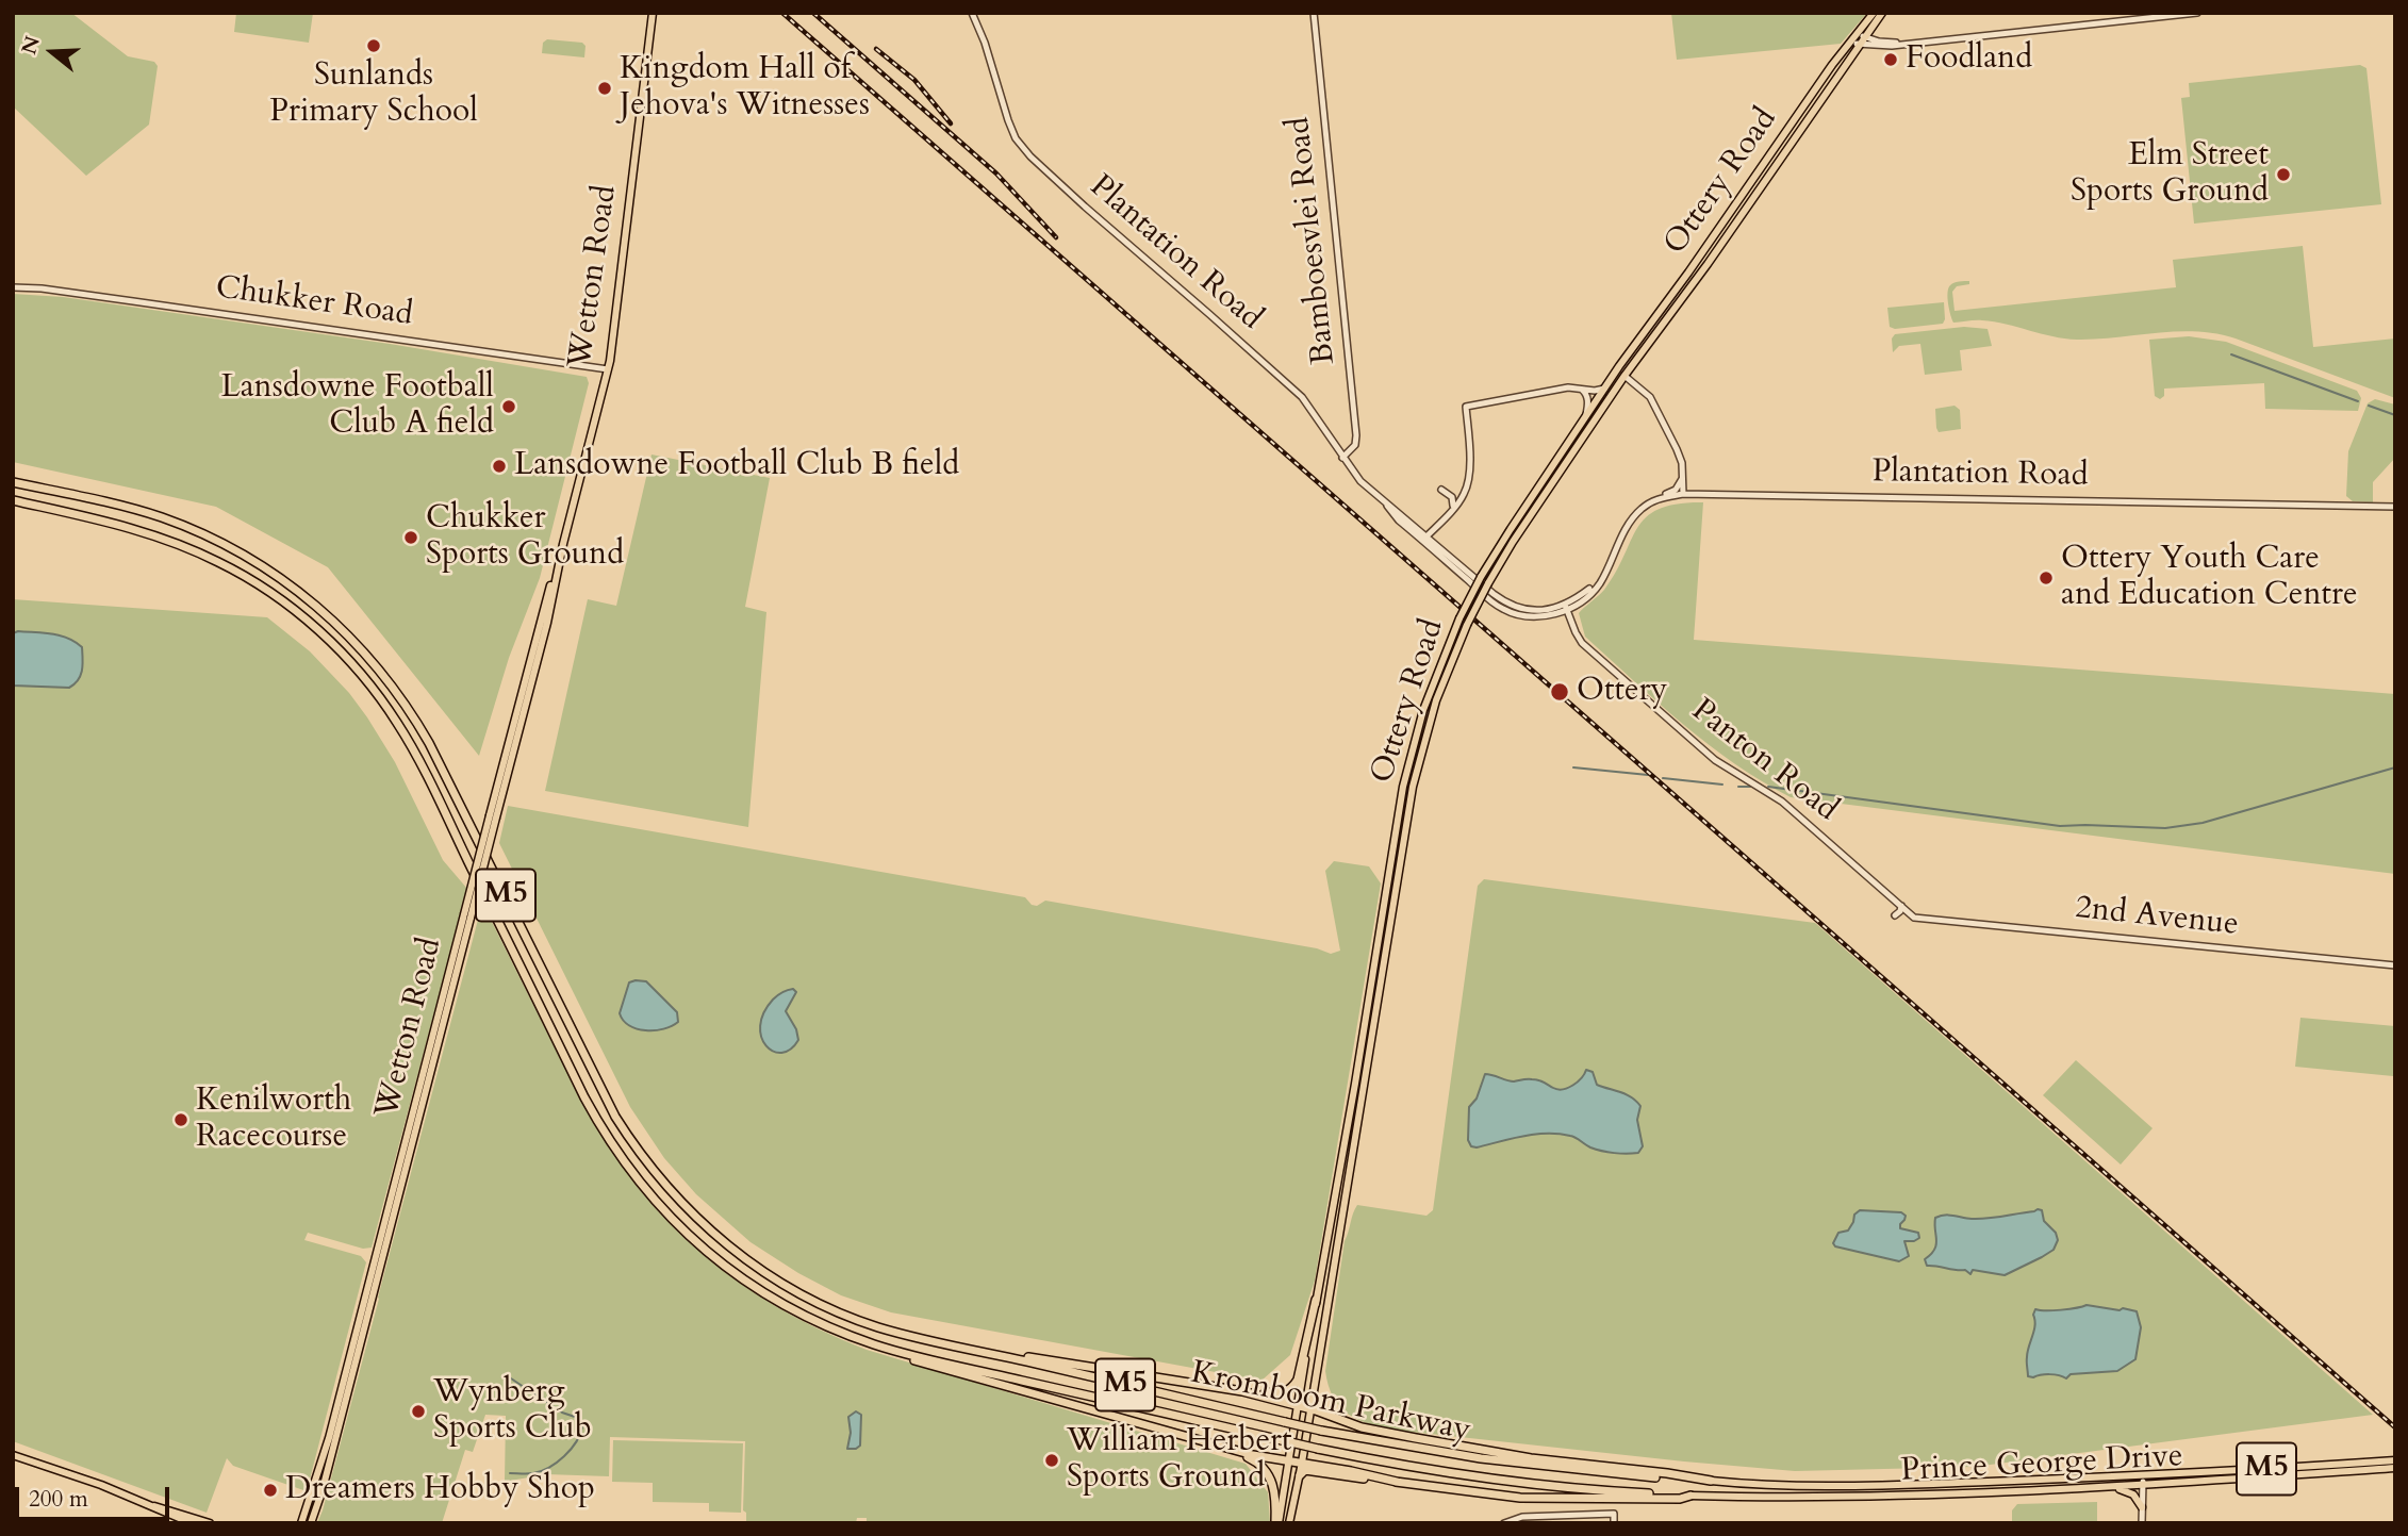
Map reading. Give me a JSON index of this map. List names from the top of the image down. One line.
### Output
{"streets":{"highway":["M5","Kromboom Parkway"],"main road":["Ottery Road","Wetton Road","Prince George Drive"],"street":["Bamboesvlei Road","Plantation Road","Chukker Road","Panton Road","2nd Avenue"]},"crossings":[["Bamboesvlei Road","Plantation Road"],["Plantation Road","Panton Road"],["Wetton Road","Chukker Road"],["Panton Road","2nd Avenue"],["Kromboom Parkway","Prince George Drive"]],"places":["Sunlands Primary School","Foodland","Kingdom Hall of Jehova's Witnesses","Elm Street Sports Ground","Lansdowne Football Club A field","Lansdowne Football Club B field","Chukker Sports Ground","Ottery Youth Care and Education Centre","Ottery","Kenilworth Racecourse","Wynberg Sports Club","William Herbert Sports Ground","Dreamers Hobby Shop"],"scale_bar":"200 m","north":"left"}
